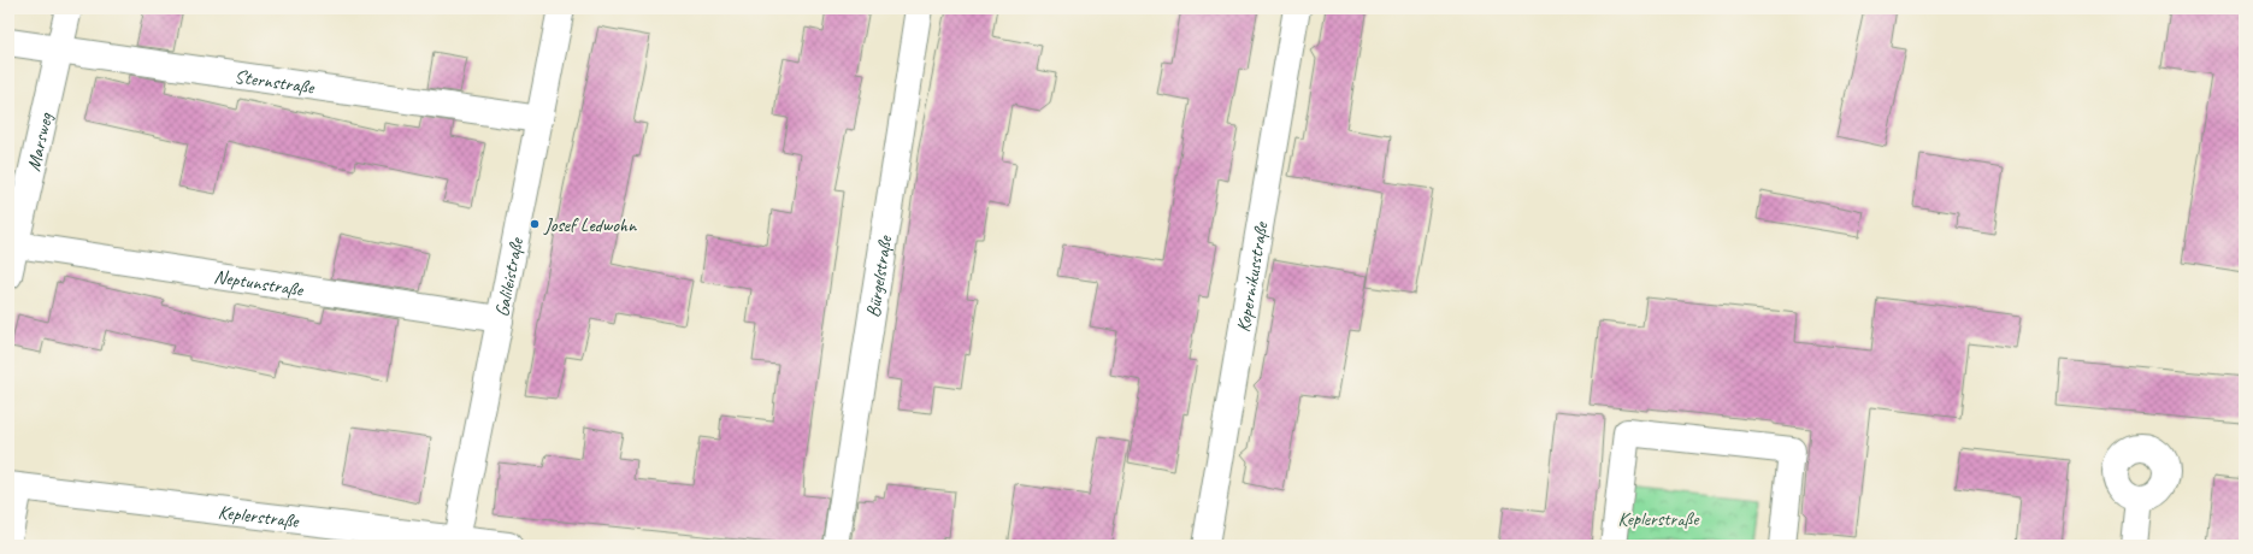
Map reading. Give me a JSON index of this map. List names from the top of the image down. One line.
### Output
{"streets":{"street":["Sternstraße","Marsweg","Galileistraße","Bürgelstraße","Kopernikusstraße","Neptunstraße","Keplerstraße"]},"crossings":[["Sternstraße","Marsweg"],["Sternstraße","Galileistraße"],["Marsweg","Neptunstraße"],["Galileistraße","Neptunstraße"],["Galileistraße","Keplerstraße"]],"parks":["Keplerstraße"],"places":["Josef Ledwohn"]}
